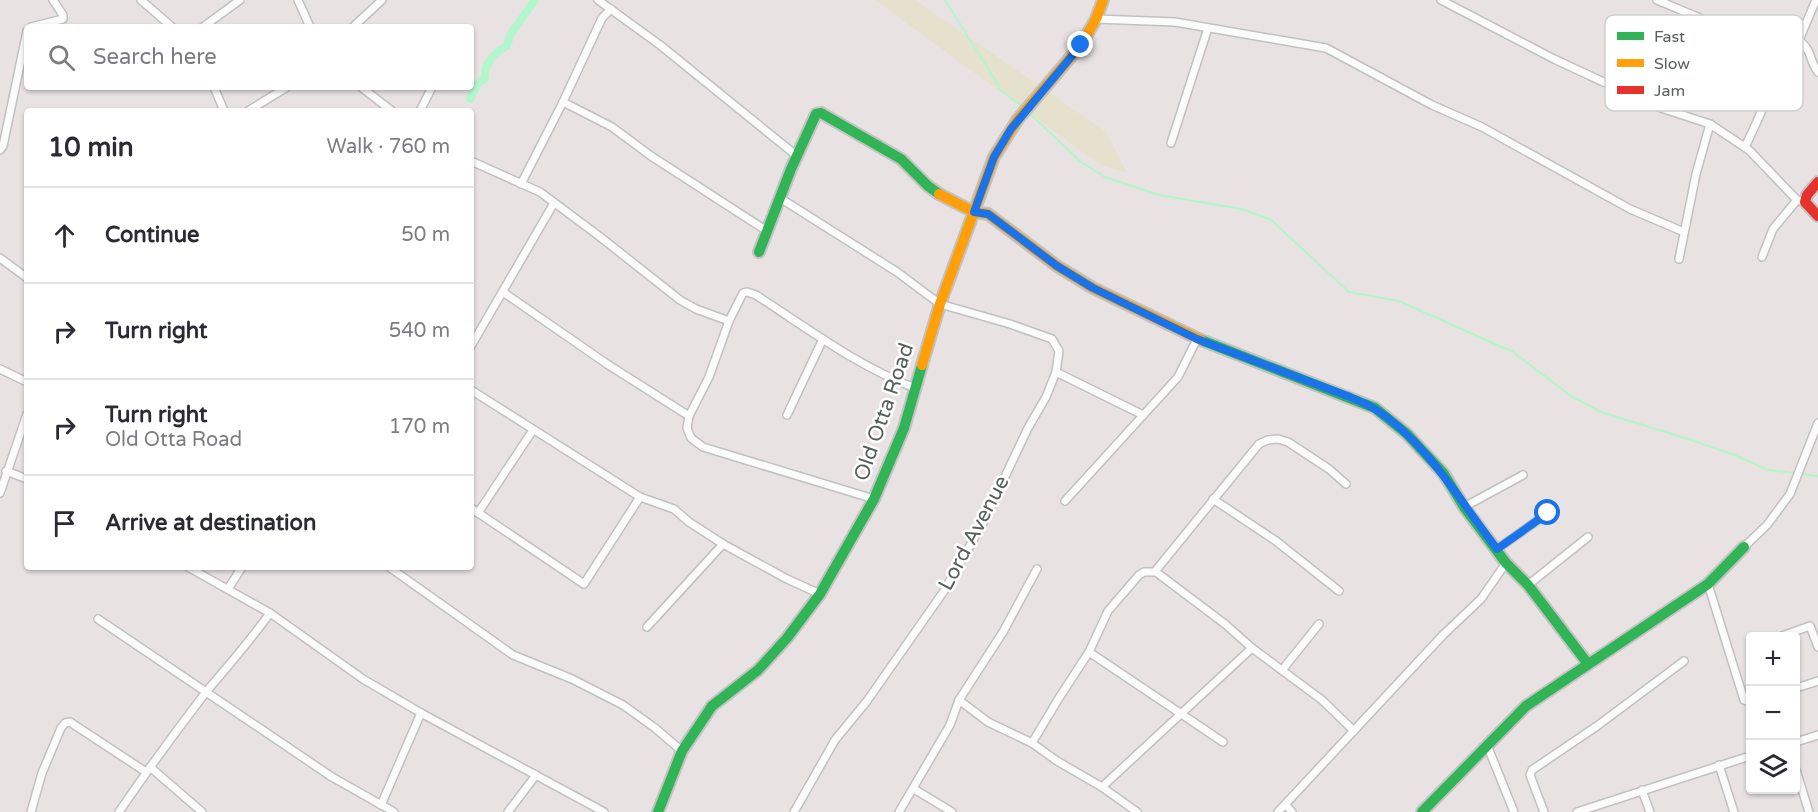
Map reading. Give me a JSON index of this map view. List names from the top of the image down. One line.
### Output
{"streets":{"street":["Old Otta Road","Lord Avenue"]},"crossings":[["Old Otta Road","Lord Avenue"]],"legend":["Fast","Slow","Jam"],"page":{"search":"Search here","heading":["10 min","Walk · 760 m"],"list":[["Continue","50 m"],["Turn right","540 m"],["Turn right","Old Otta Road","170 m"],"Arrive at destination"],"map_buttons":["+","−"]}}
